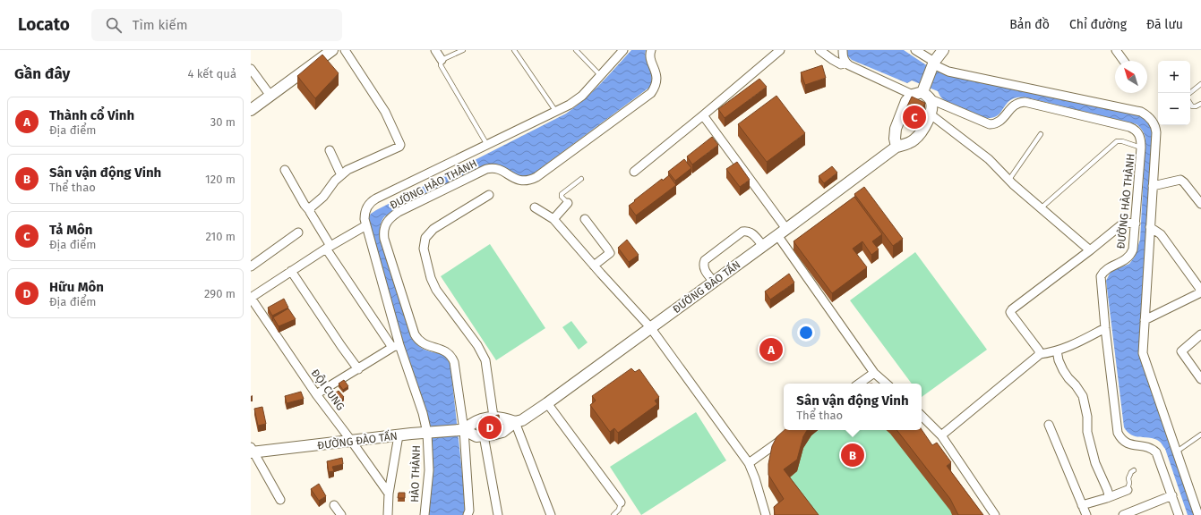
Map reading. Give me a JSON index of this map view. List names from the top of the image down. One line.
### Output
{"streets":{"street":["ĐƯỜNG HÀO THÀNH","ĐƯỜNG ĐÀO TẤN","ĐỘI CUNG","HÀO THÀNH"]},"crossings":[["ĐƯỜNG HÀO THÀNH","ĐƯỜNG ĐÀO TẤN"],["ĐƯỜNG ĐÀO TẤN","ĐỘI CUNG"],["ĐƯỜNG ĐÀO TẤN","HÀO THÀNH"]],"north":"top left","page":{"header":"Locato","search":"Tìm kiếm","nav":["Bản đồ","Chỉ đường","Đã lưu"],"heading":["Gần đây","4 kết quả"],"map_buttons":["+","−"],"list":[{"mark":"A","name":"Thành cổ Vinh","note":"Địa điểm","value":"30 m"},{"mark":"B","name":"Sân vận động Vinh","note":"Thể thao","value":"120 m"},{"mark":"C","name":"Tả Môn","note":"Địa điểm","value":"210 m"},{"mark":"D","name":"Hữu Môn","note":"Địa điểm","value":"290 m"}],"pins":["C","A","D","B"],"popup":["Sân vận động Vinh","Thể thao"]}}
